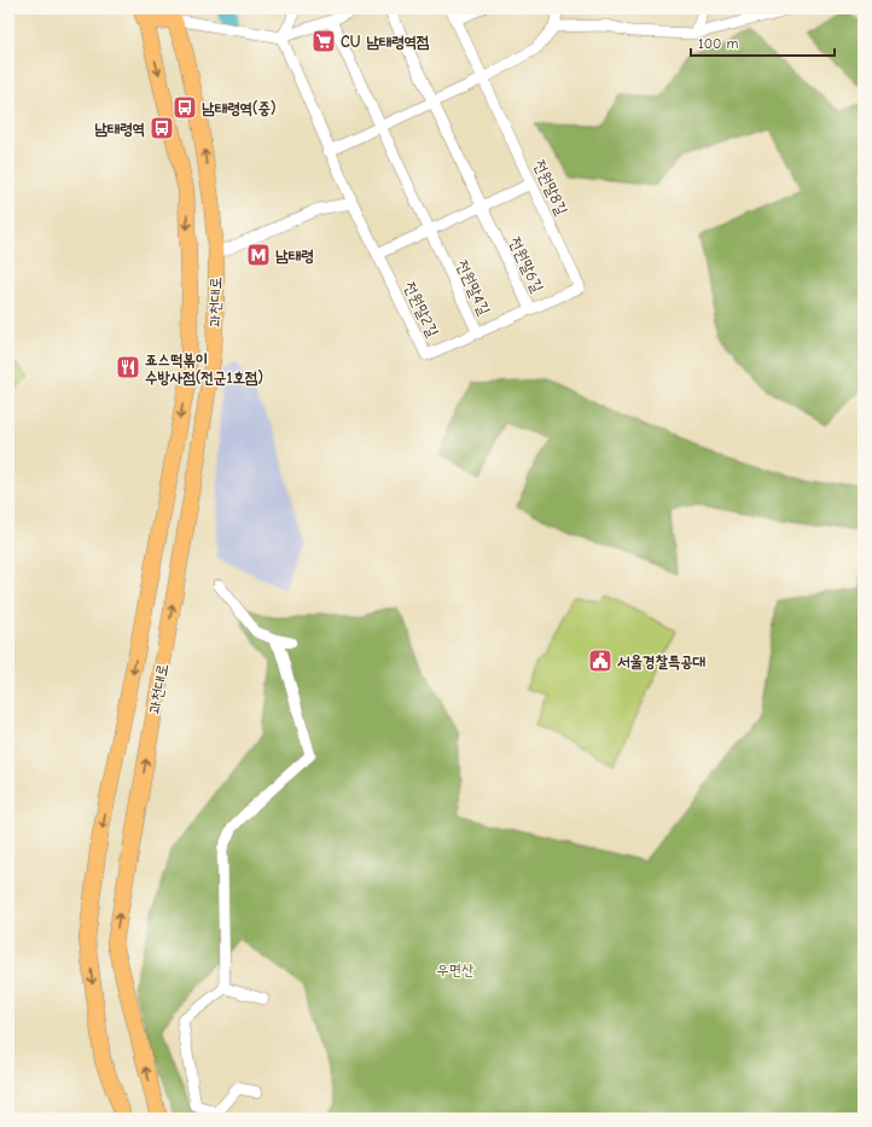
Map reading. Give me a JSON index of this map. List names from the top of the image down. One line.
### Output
{"streets":{"main road":["과천대로"],"street":["전원말8길","전원말6길","전원말4길","전원말2길"]},"crossings":[["전원말8길","전원말6길"],["전원말6길","전원말4길"],["전원말4길","전원말2길"],["과천대로","전원말2길"]],"parks":["우면산"],"places":{"supermarket":["CU 남태령역점"],"bus stop":["남태령역(중)","남태령역"],"metro station":["남태령"],"restaurant":["죠스떡볶이 수방사점(전군1호점)"],"public building":["서울경찰특공대"]},"scale_bar":"100 m"}
